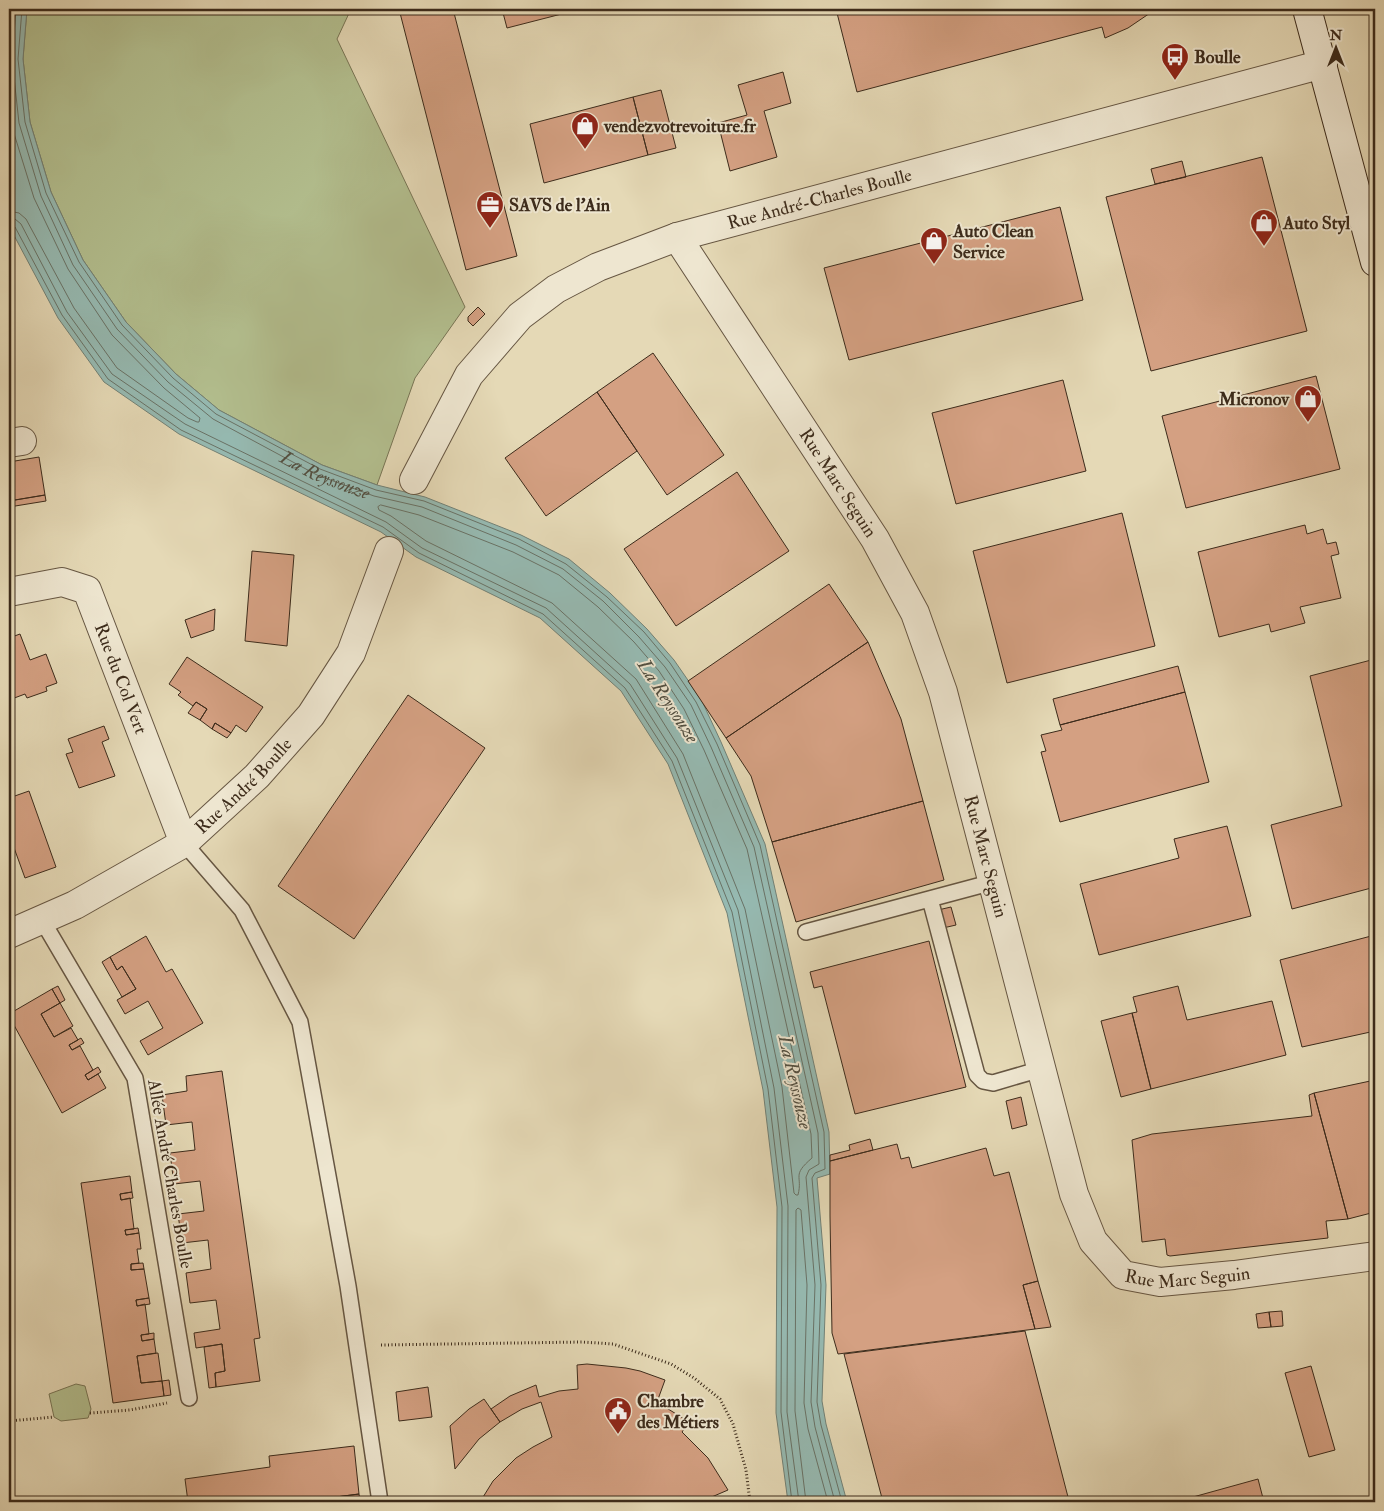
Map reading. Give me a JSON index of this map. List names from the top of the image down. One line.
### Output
{"streets":{"street":["Rue André-Charles Boulle","Rue Marc Seguin","Rue du Col Vert","Rue André Boulle"],"lane":["Allée André Charles Boulle"]},"crossings":[["Rue André-Charles Boulle","Rue Marc Seguin"],["Rue du Col Vert","Rue André Boulle"],["Rue André Boulle","Allée André Charles Boulle"]],"water":["La Reyssouze"],"places":{"bus stop":["Boulle"],"shop":["vendezvotrevoiture.fr","Auto Styl","Auto Clean Service","Micronov"],"office":["SAVS de l'Ain"],"public building":["Chambre des Métiers"]},"north":"top"}
